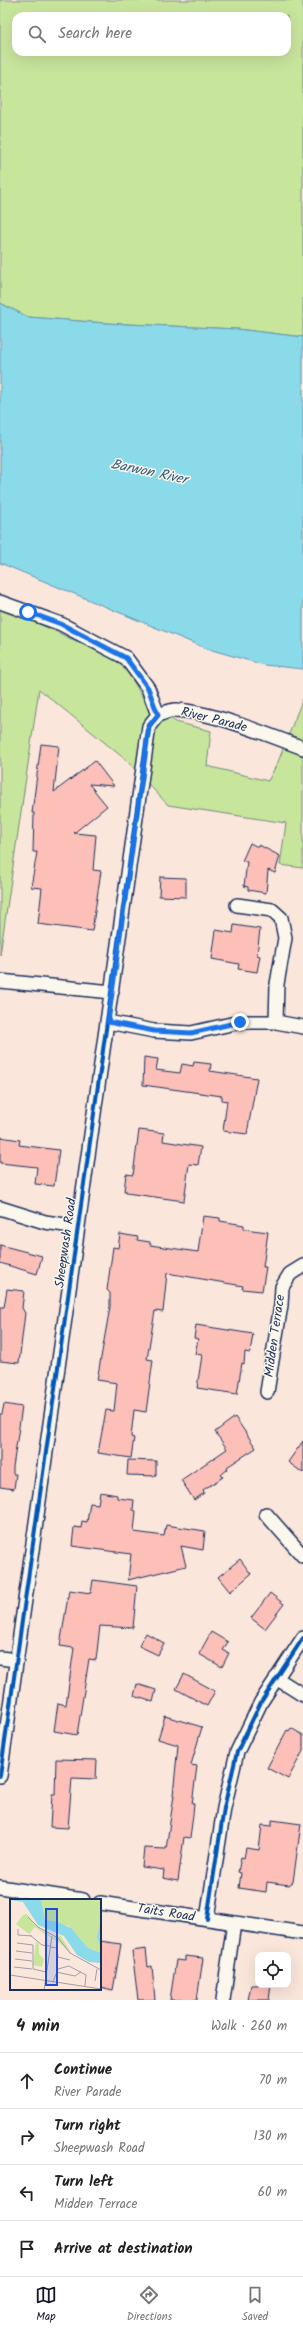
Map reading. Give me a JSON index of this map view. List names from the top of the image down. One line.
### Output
{"streets":{"street":["River Parade","Sheepwash Road","Midden Terrace","Taits Road"]},"crossings":[["River Parade","Sheepwash Road"]],"water":["Barwon River"],"page":{"search":"Search here","heading":["4 min","Walk · 260 m"],"list":[["Continue","River Parade","70 m"],["Turn right","Sheepwash Road","130 m"],["Turn left","Midden Terrace","60 m"],"Arrive at destination"],"nav":["Map","Directions","Saved"]}}
